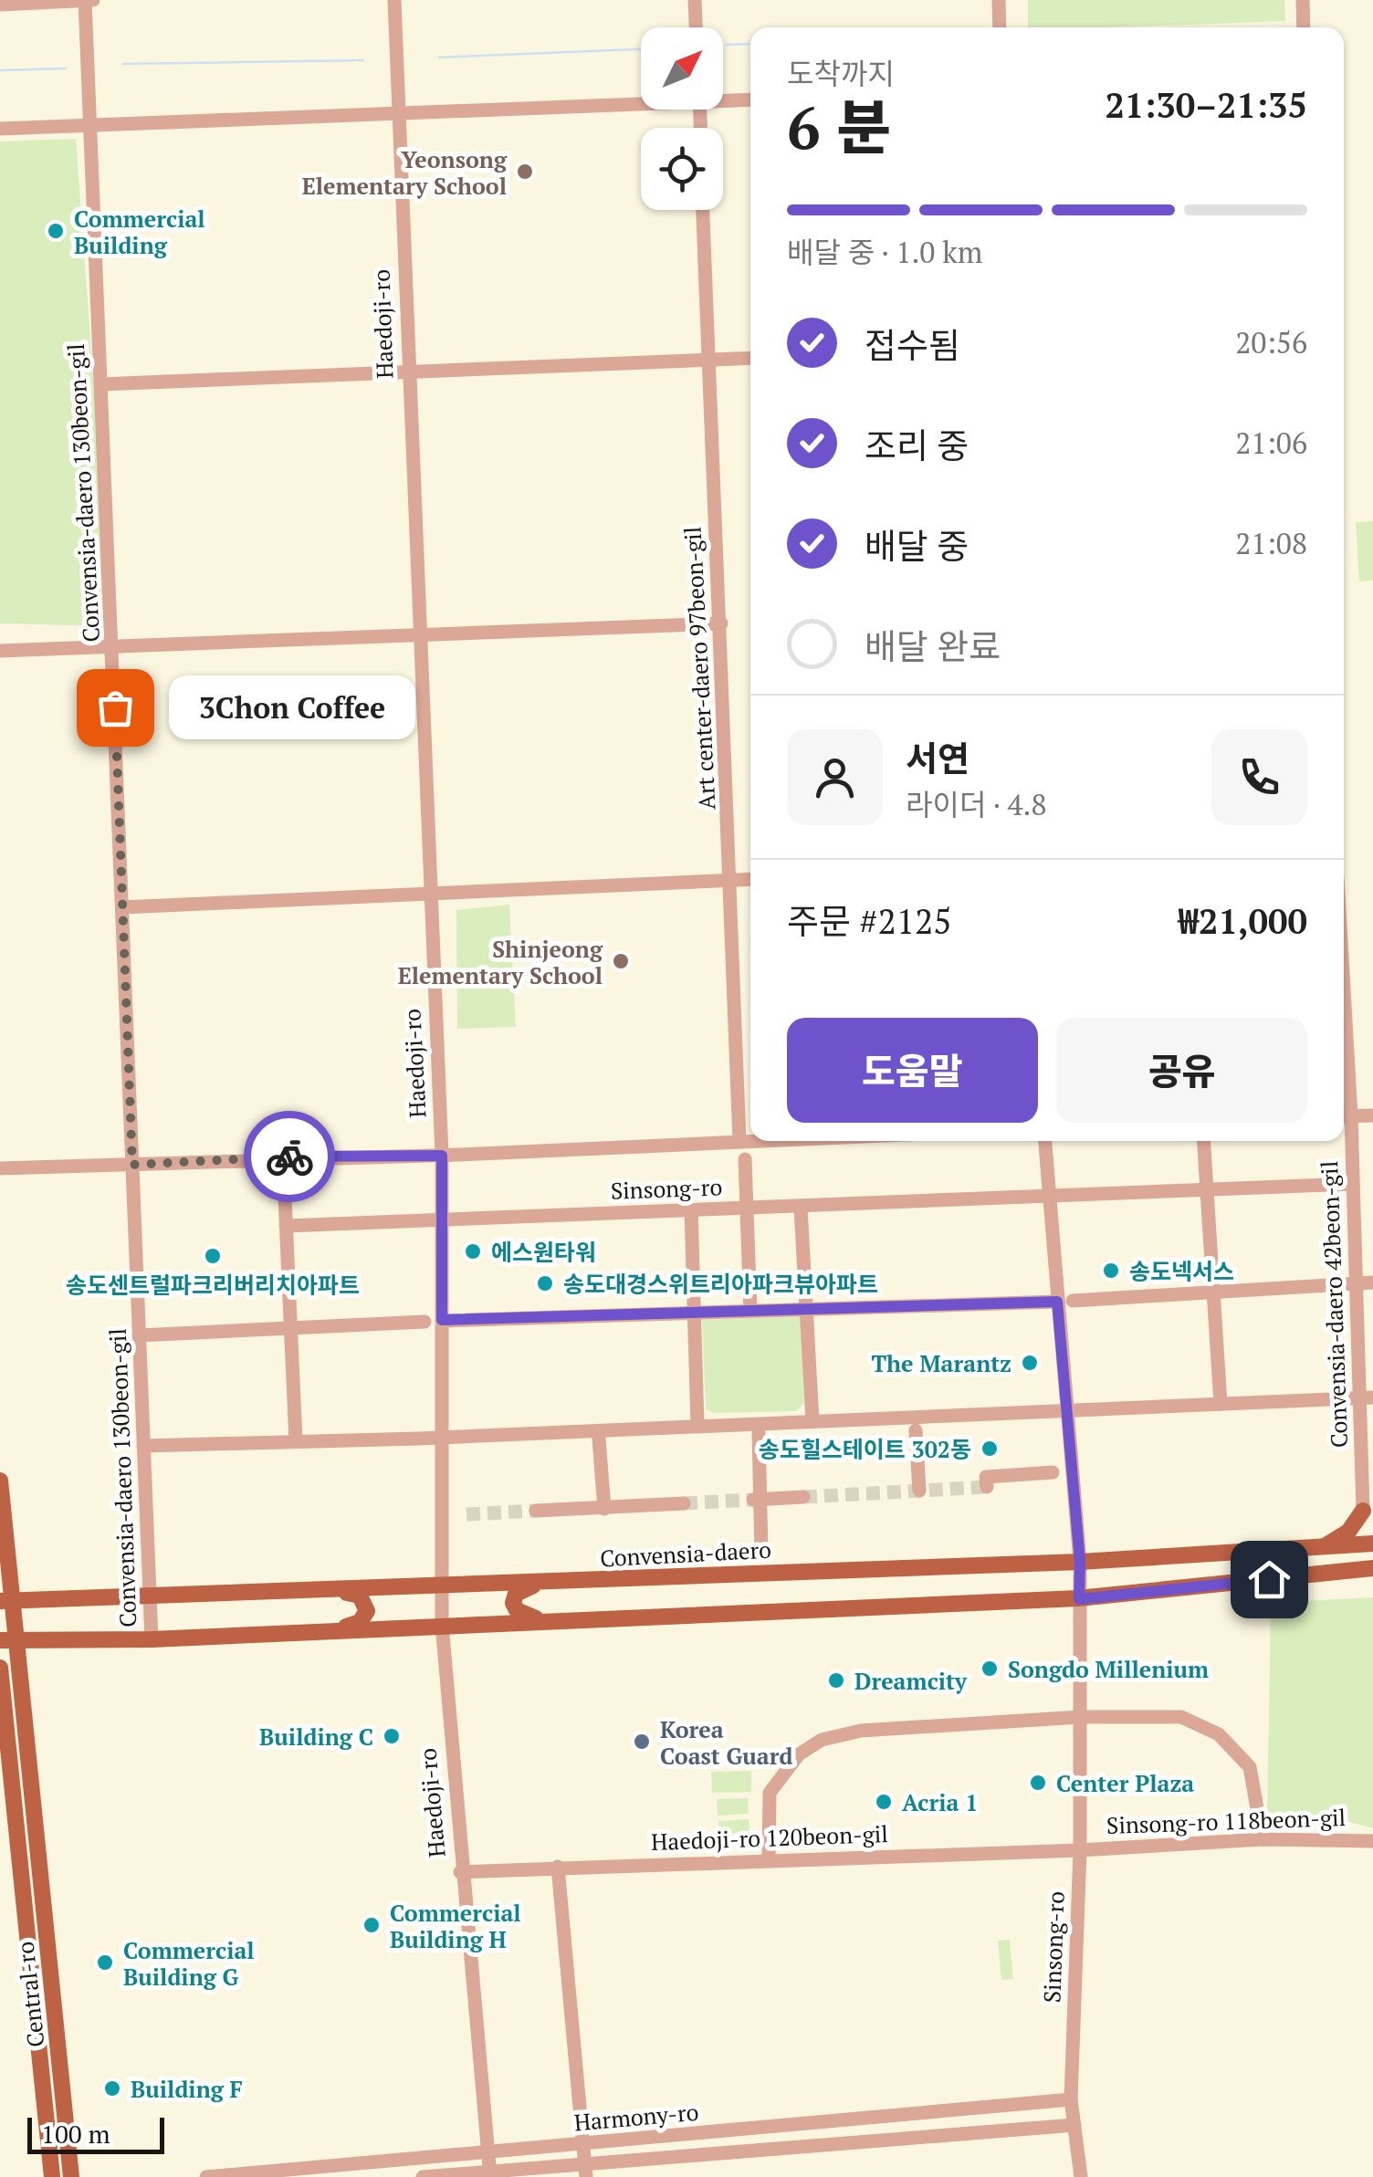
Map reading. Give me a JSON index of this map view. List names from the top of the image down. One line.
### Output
{"streets":{"main road":["Convensia-daero","Central-ro"],"street":["Haedoji-ro","Convensia-daero 130beon-gil","Art center-daero 97beon-gil","Sinsong-ro","Convensia-daero 42beon-gil","Sinsong-ro 118beon-gil","Haedoji-ro 120beon-gil","Harmony-ro"]},"crossings":[["Haedoji-ro","Sinsong-ro"],["Haedoji-ro","Convensia-daero"],["Haedoji-ro","Haedoji-ro 120beon-gil"],["Haedoji-ro","Harmony-ro"],["Convensia-daero 130beon-gil","Convensia-daero"],["Sinsong-ro","Convensia-daero"],["Sinsong-ro","Sinsong-ro 118beon-gil"],["Sinsong-ro","Haedoji-ro 120beon-gil"],["Sinsong-ro","Harmony-ro"],["Convensia-daero","Central-ro"],["Sinsong-ro 118beon-gil","Haedoji-ro 120beon-gil"]],"places":["Yeonsong Elementary School","Commercial Building","3Chon Coffee","Shinjeong Elementary School","에스원타워","송도센트럴파크리버리치아파트","송도넥서스","송도대경스위트리아파크뷰아파트","The Marantz","송도힐스테이트 302동","Songdo Millenium","Dreamcity","Building C","Korea Coast Guard","Center Plaza","Acria 1","Commercial Building H","Commercial Building G","Building F"],"scale_bar":"100 m","north":"top right","page":{"heading":["6 분","도착까지","21:30–21:35"],"panel":["서연","라이더 · 4.8","주문 #2125","₩21,000"],"bar":"배달 중 · 1.0 km","list":[["접수됨","20:56"],["조리 중","21:06"],["배달 중","21:08"],"배달 완료"],"bubble":"3Chon Coffee","buttons":["도움말","공유"],"scale":"100 m"}}
